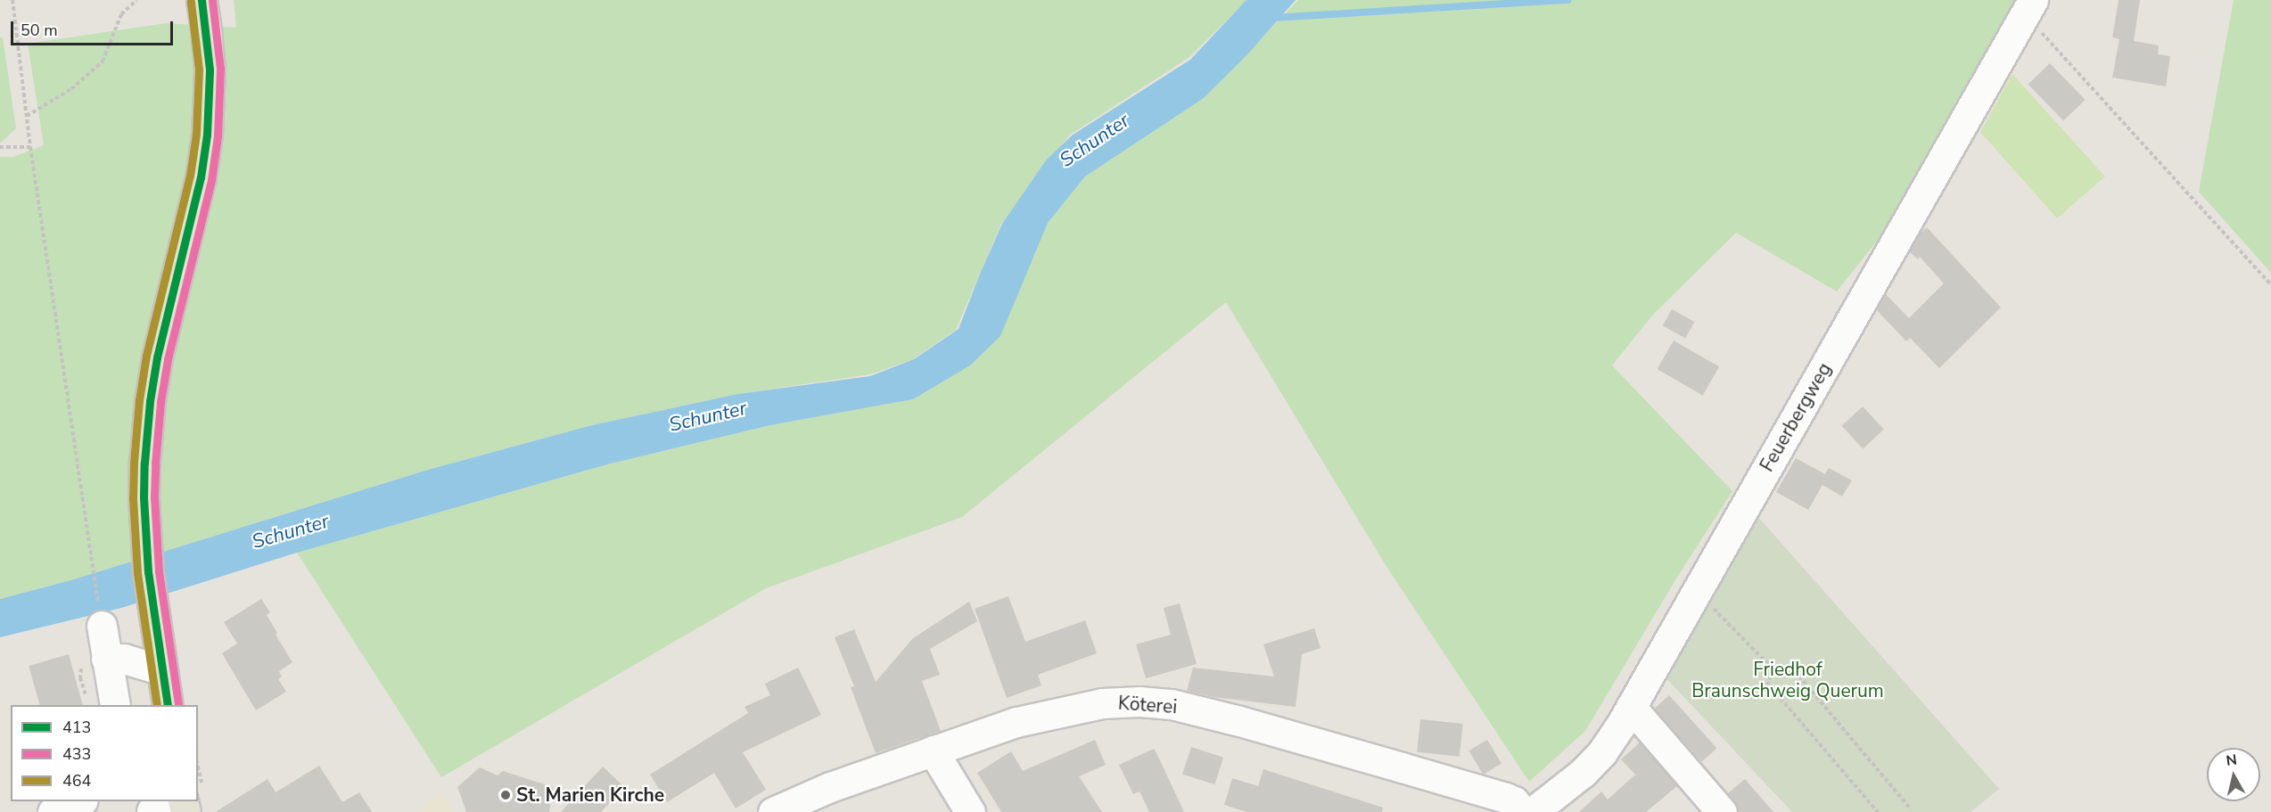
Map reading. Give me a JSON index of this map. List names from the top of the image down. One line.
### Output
{"streets":{"street":["Feuerbergweg","Köterei"]},"water":["Schunter"],"parks":["Friedhof Braunschweig Querum"],"places":["St. Marien Kirche"],"lines":["transit line 413","transit line 433","transit line 464"],"legend":["413","433","464"],"scale_bar":"50 m","north":"top"}
